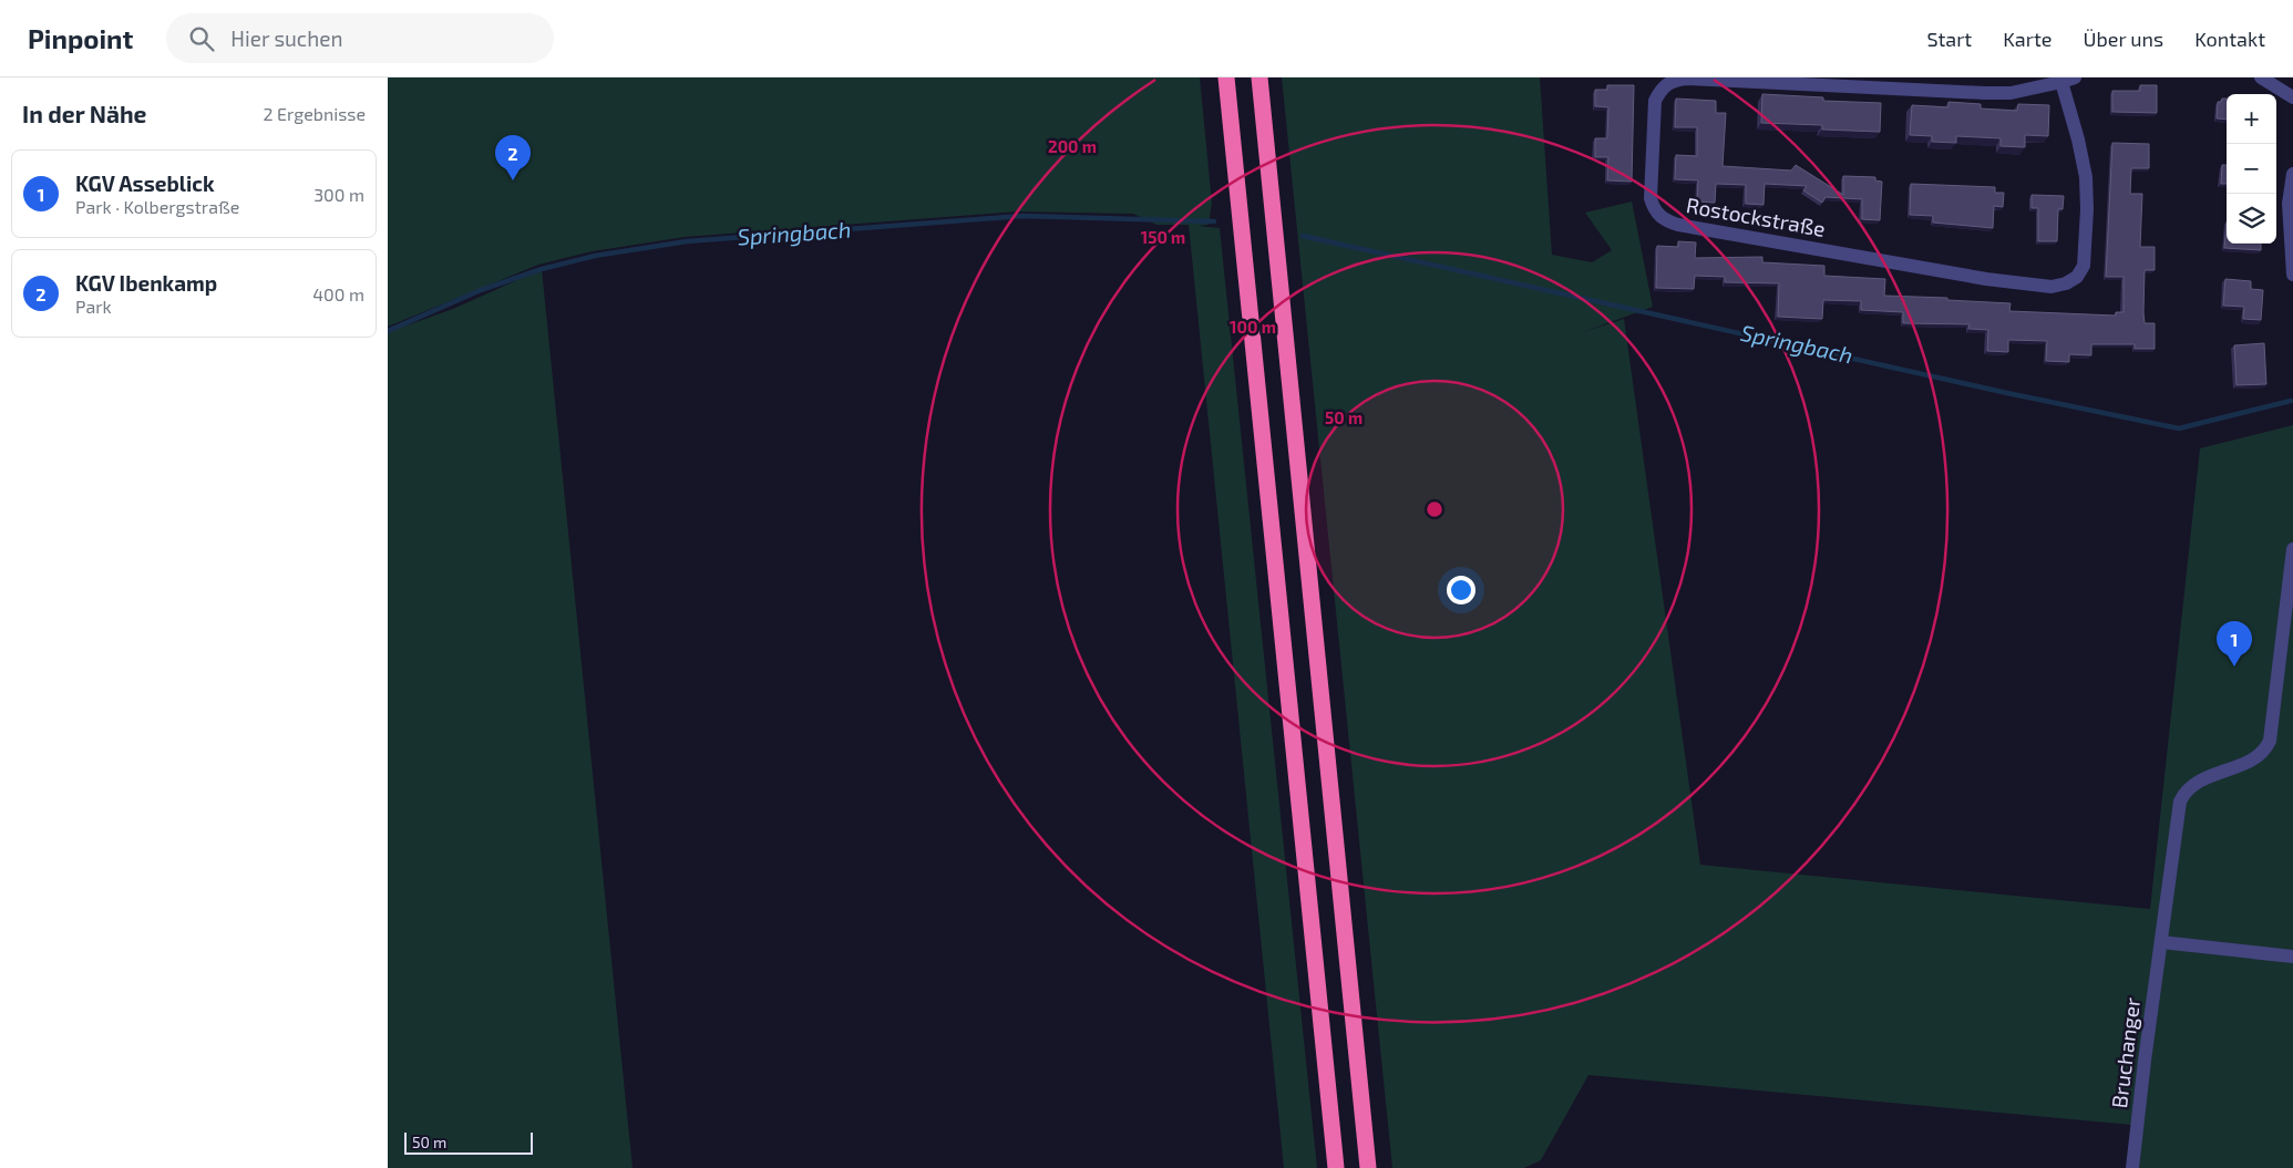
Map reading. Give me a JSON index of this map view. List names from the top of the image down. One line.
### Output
{"streets":{"street":["Rostockstraße","Bruchanger"]},"water":["Springbach"],"scale_bar":"50 m","page":{"header":"Pinpoint","search":"Hier suchen","nav":["Start","Karte","Über uns","Kontakt"],"heading":["In der Nähe","2 Ergebnisse"],"map_buttons":["+","−"],"pins":["2","1"],"list":[{"mark":"1","name":"KGV Asseblick","note":"Park · Kolbergstraße","value":"300 m"},{"mark":"2","name":"KGV Ibenkamp","note":"Park","value":"400 m"}],"scale":"50 m"},"rings":["200 m","150 m","100 m","50 m"]}
